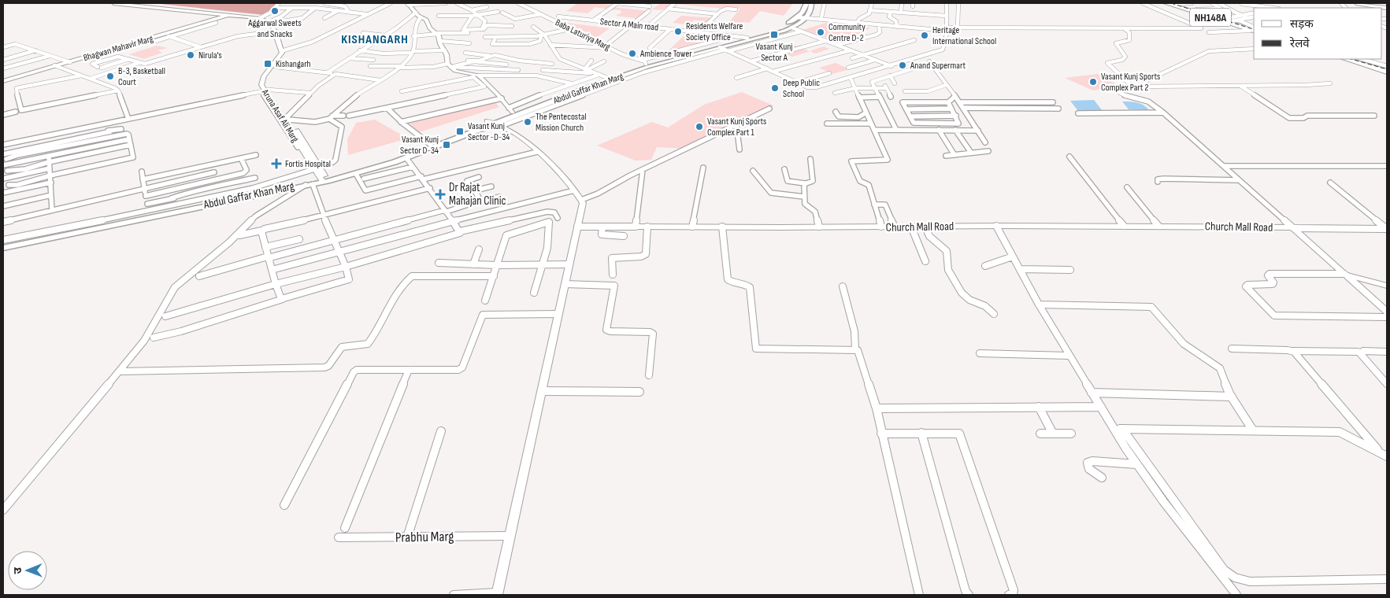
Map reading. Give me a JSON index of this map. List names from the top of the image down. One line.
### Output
{"streets":{"highway":["NH148A"],"main road":["Abdul Gaffar Khan Marg"],"street":["Sector A Main road","Baba Laturiya Marg","Bhagwan Mahavir Marg","Aruna Asaf Ali Marg","Church Mall Road","Prabhu Marg"]},"crossings":[["Sector A Main road","Abdul Gaffar Khan Marg"],["Baba Laturiya Marg","Abdul Gaffar Khan Marg"],["Abdul Gaffar Khan Marg","Aruna Asaf Ali Marg"]],"districts":["KISHANGARH"],"places":{"other":["Aggarwal Sweets and Snacks","Residents Welfare Society Office","Community Centre D-2","Heritage International School","Ambience Tower","Nirula's","Anand Supermart","B-3, Basketball Court","Vasant Kunj Sports Complex Part 2","Deep Public School","The Pentecostal Mission Church","Vasant Kunj Sports Complex Part 1"],"transit":["Vasant Kunj Sector A","Kishangarh","Vasant Kunj Sector -D-34","Vasant Kunj Sector D-34"],"health":["Fortis Hospital","Dr Rajat Mahajan Clinic"]},"legend":["सड़क","रेलवे"],"north":"left"}
